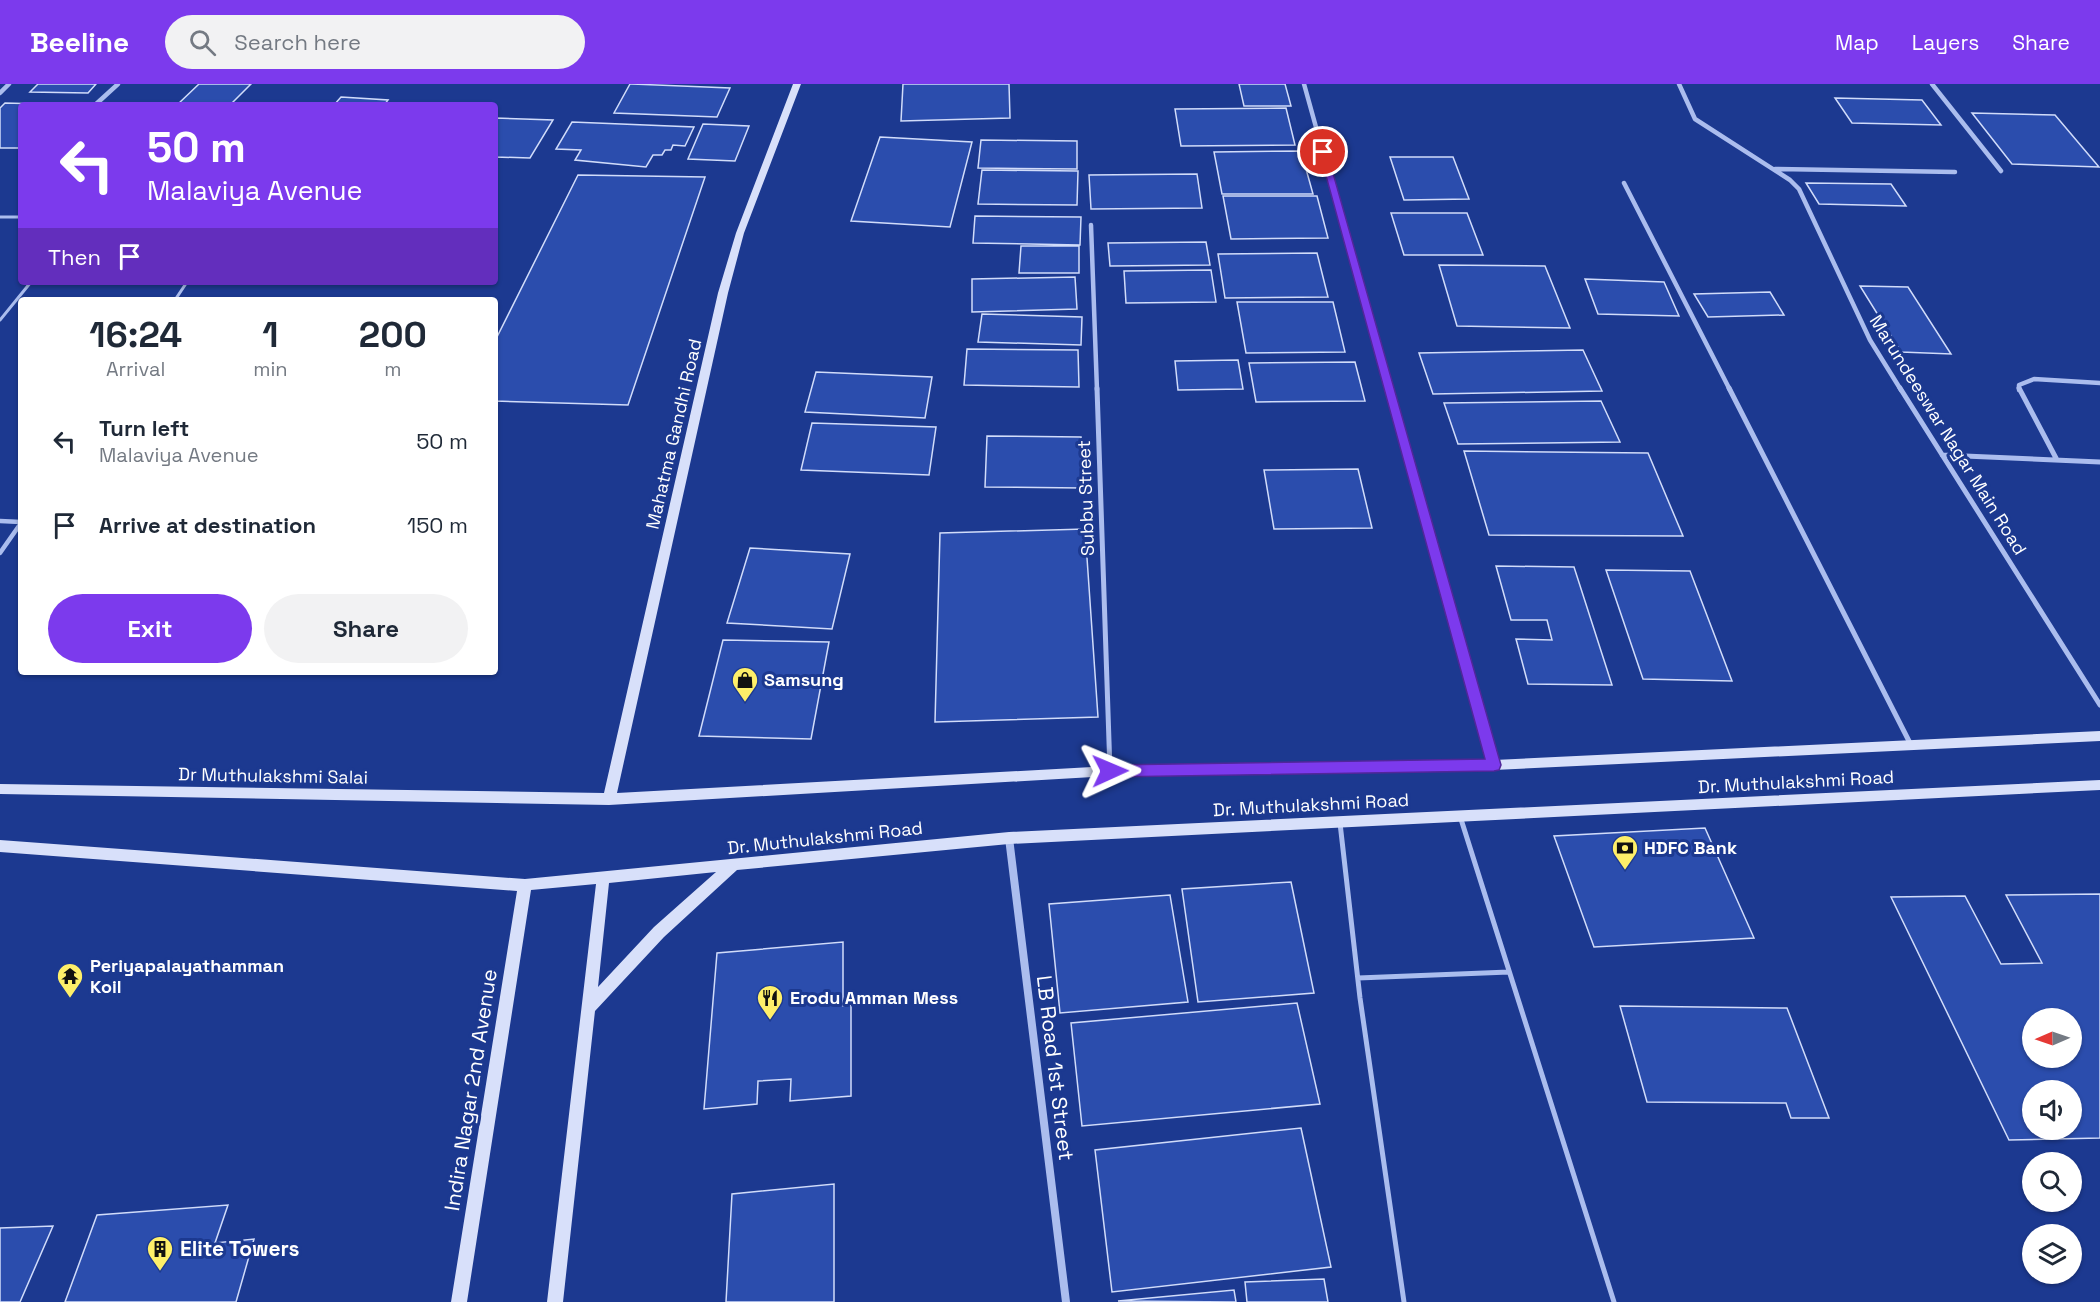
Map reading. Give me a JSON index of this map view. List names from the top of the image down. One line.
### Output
{"streets":{"main road":["Mahatma Gandhi Road","Dr Muthulakshmi Salai","Dr. Muthulakshmi Road","Indira Nagar 2nd Avenue"],"street":["Marundeeswar Nagar Main Road","Subbu Street","LB Road 1st Street"]},"crossings":[["Mahatma Gandhi Road","Dr. Muthulakshmi Road"],["Subbu Street","Dr. Muthulakshmi Road"],["Dr Muthulakshmi Salai","Dr. Muthulakshmi Road"],["Dr. Muthulakshmi Road","LB Road 1st Street"],["Dr. Muthulakshmi Road","Indira Nagar 2nd Avenue"]],"places":{"shop":["Samsung"],"bank":["HDFC Bank"],"temple":["Periyapalayathamman Koil"],"restaurant":["Erodu Amman Mess"],"building":["Elite Towers"]},"north":"left","page":{"header":"Beeline","search":"Search here","nav":["Map","Layers","Share"],"turn":["50 m","Malaviya Avenue"],"then":"Then","eta":["16:24","Arrival","1","min","200","m"],"list":[{"name":"Turn left","note":"Malaviya Avenue","value":"50 m"},{"name":"Arrive at destination","value":"150 m"}],"buttons":["Exit","Share"]}}
